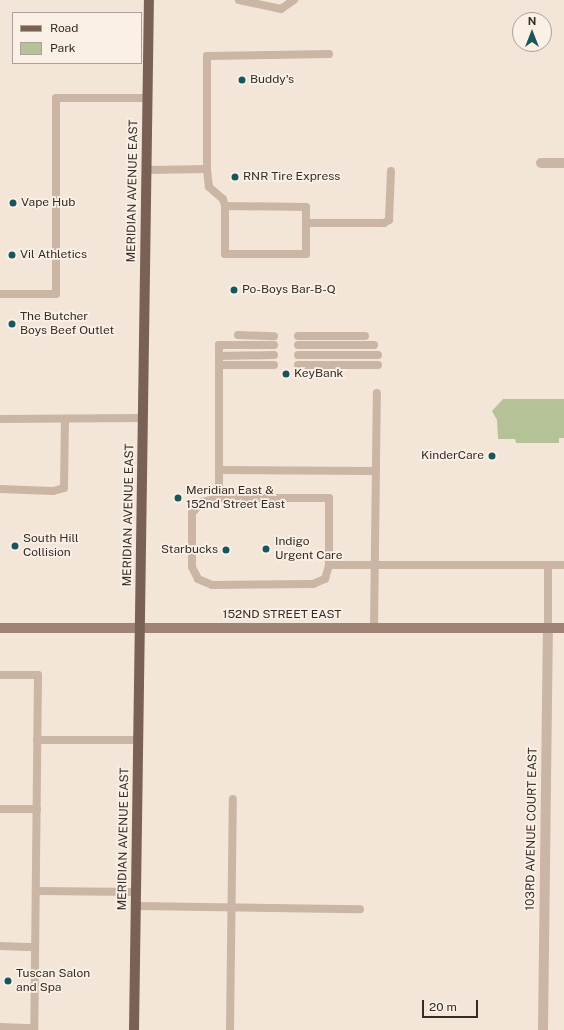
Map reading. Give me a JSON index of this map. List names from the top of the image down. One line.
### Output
{"streets":{"main road":["MERIDIAN AVENUE EAST","152ND STREET EAST"],"street":["103RD AVENUE COURT EAST"]},"crossings":[["MERIDIAN AVENUE EAST","152ND STREET EAST"],["152ND STREET EAST","103RD AVENUE COURT EAST"]],"places":["Buddy's","RNR Tire Express","Vape Hub","Vil Athletics","Po-Boys Bar-B-Q","The Butcher Boys Beef Outlet","KeyBank","KinderCare","Meridian East & 152nd Street East","South Hill Collision","Indigo Urgent Care","Starbucks","Tuscan Salon and Spa"],"legend":["Road","Park"],"scale_bar":"20 m","north":"top"}
